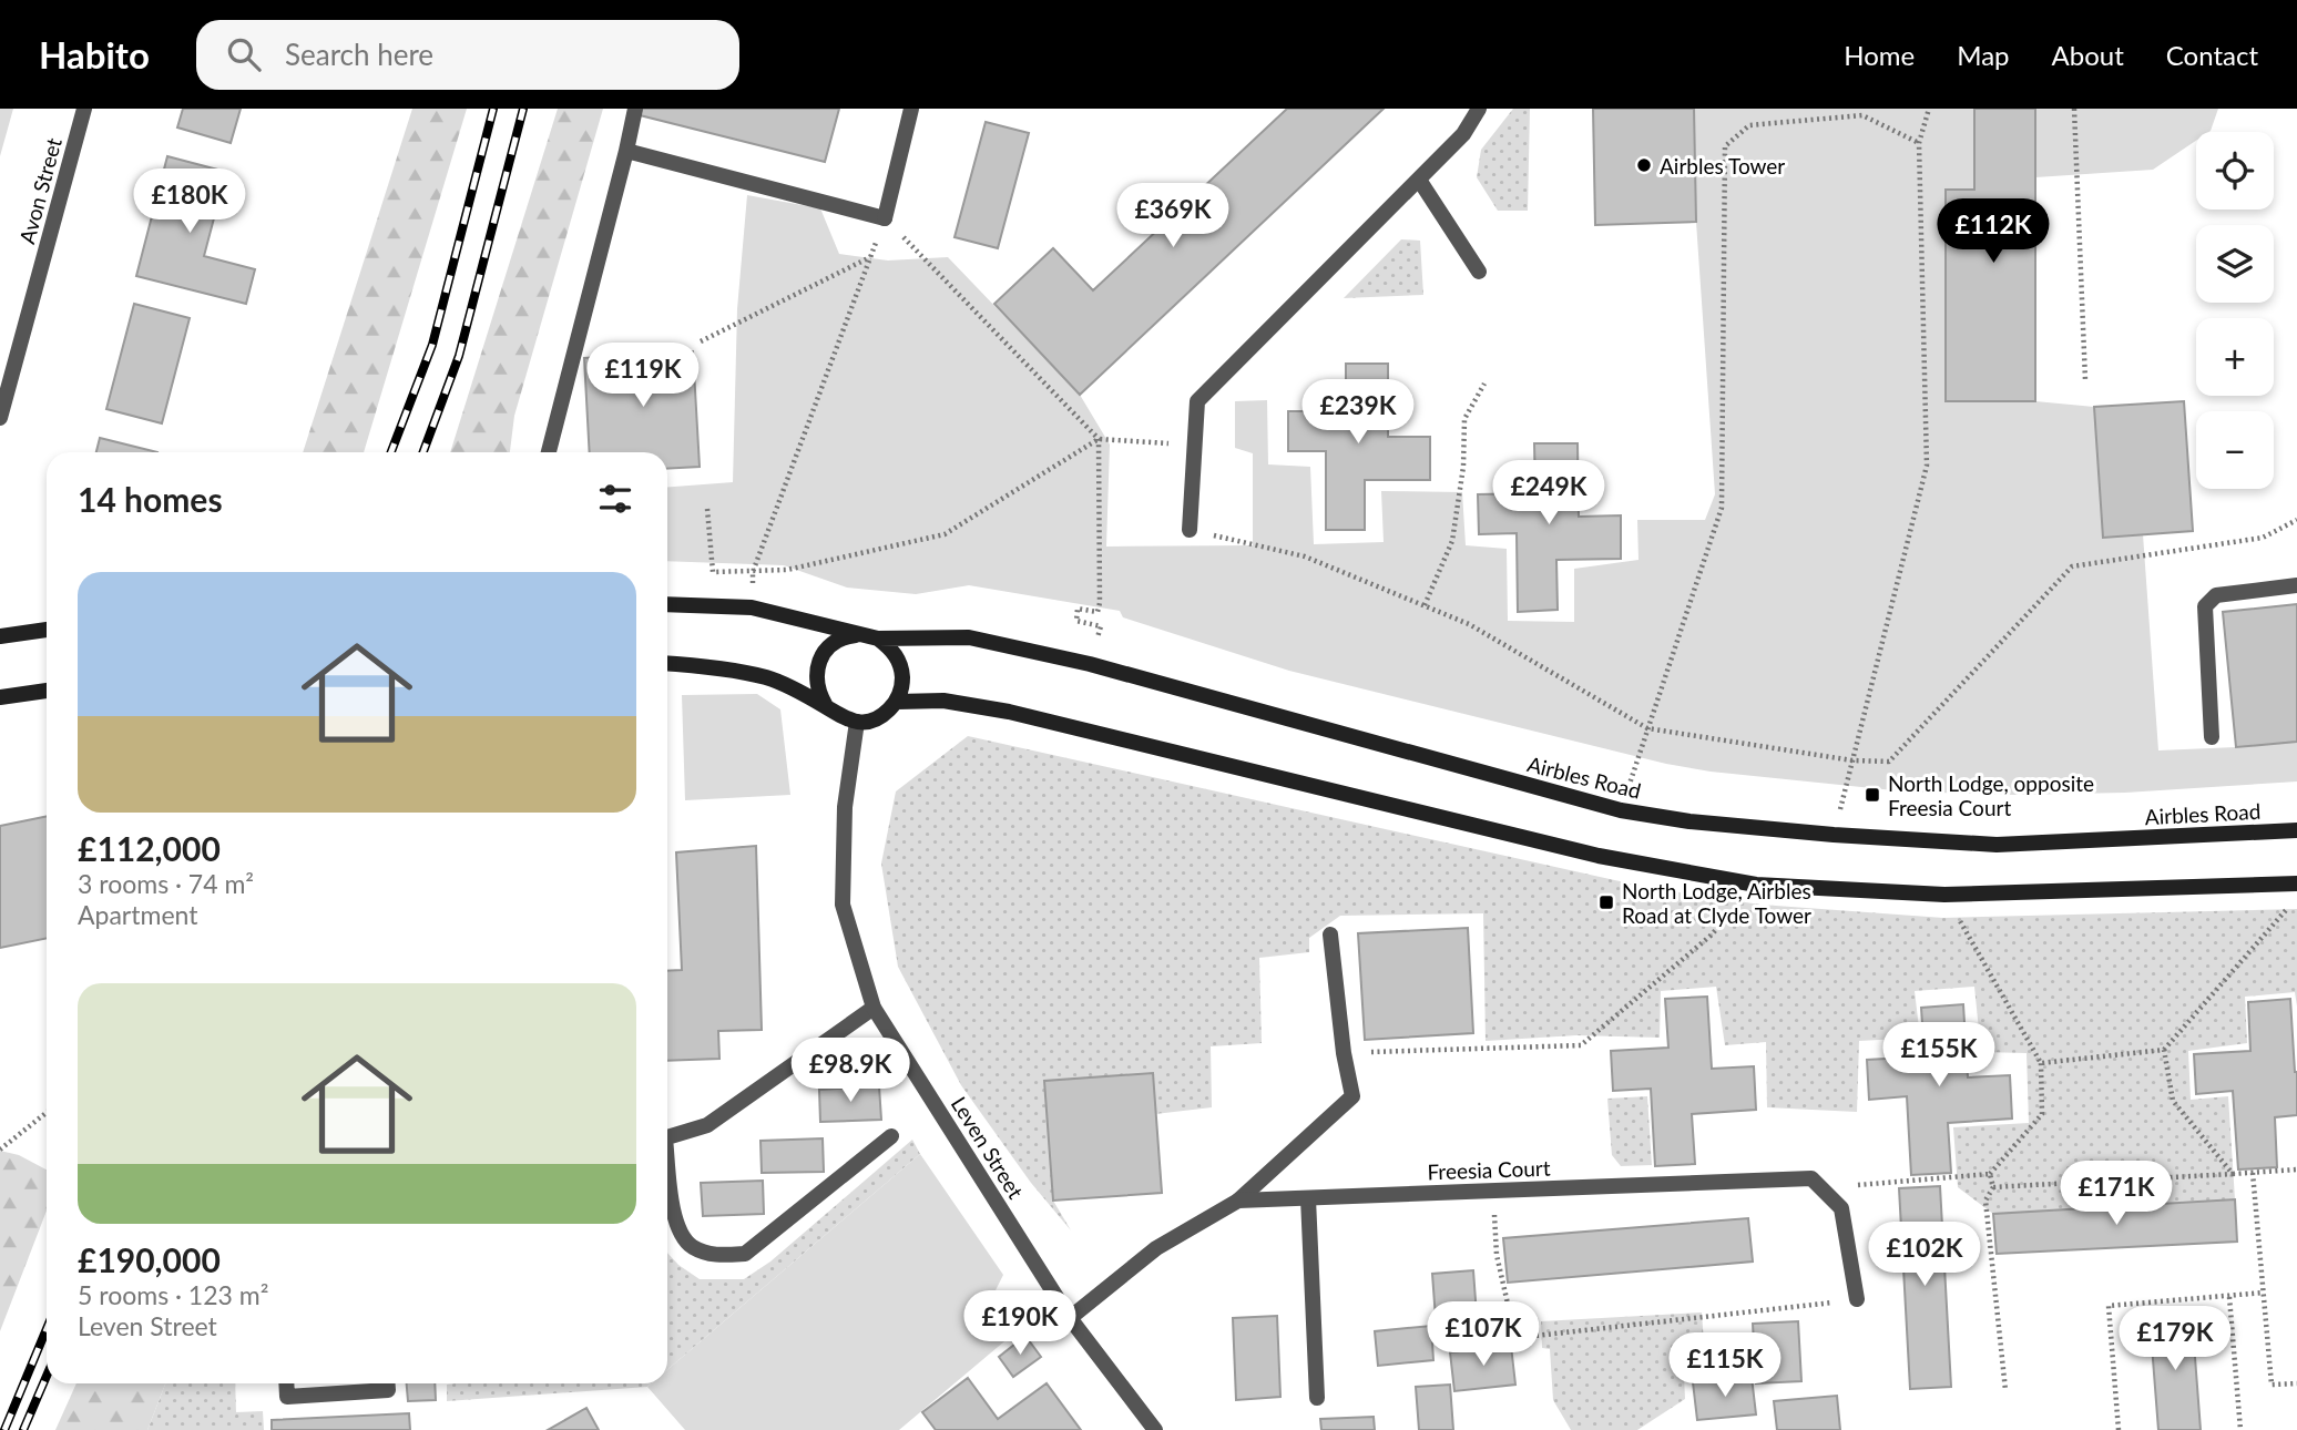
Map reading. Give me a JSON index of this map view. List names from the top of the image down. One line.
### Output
{"streets":{"main road":["Airbles Road"],"street":["Avon Street","Leven Street","Freesia Court"]},"crossings":[["Airbles Road","Leven Street"],["Leven Street","Freesia Court"]],"places":{"other":["Airbles Tower"],"transit":["North Lodge, opposite Freesia Court","North Lodge, Airbles Road at Clyde Tower"]},"page":{"header":"Habito","search":"Search here","nav":["Home","Map","About","Contact"],"map_buttons":["+","−"],"price":["£180K","£369K","£112K","£119K","£239K","£249K","£155K","£98.9K","£171K","£102K","£190K","£107K","£179K","£115K"],"heading":"14 homes","list":[{"name":"£112,000","note":"3 rooms · 74 m² · Apartment"},{"name":"£190,000","note":"5 rooms · 123 m² · Leven Street"}]}}
